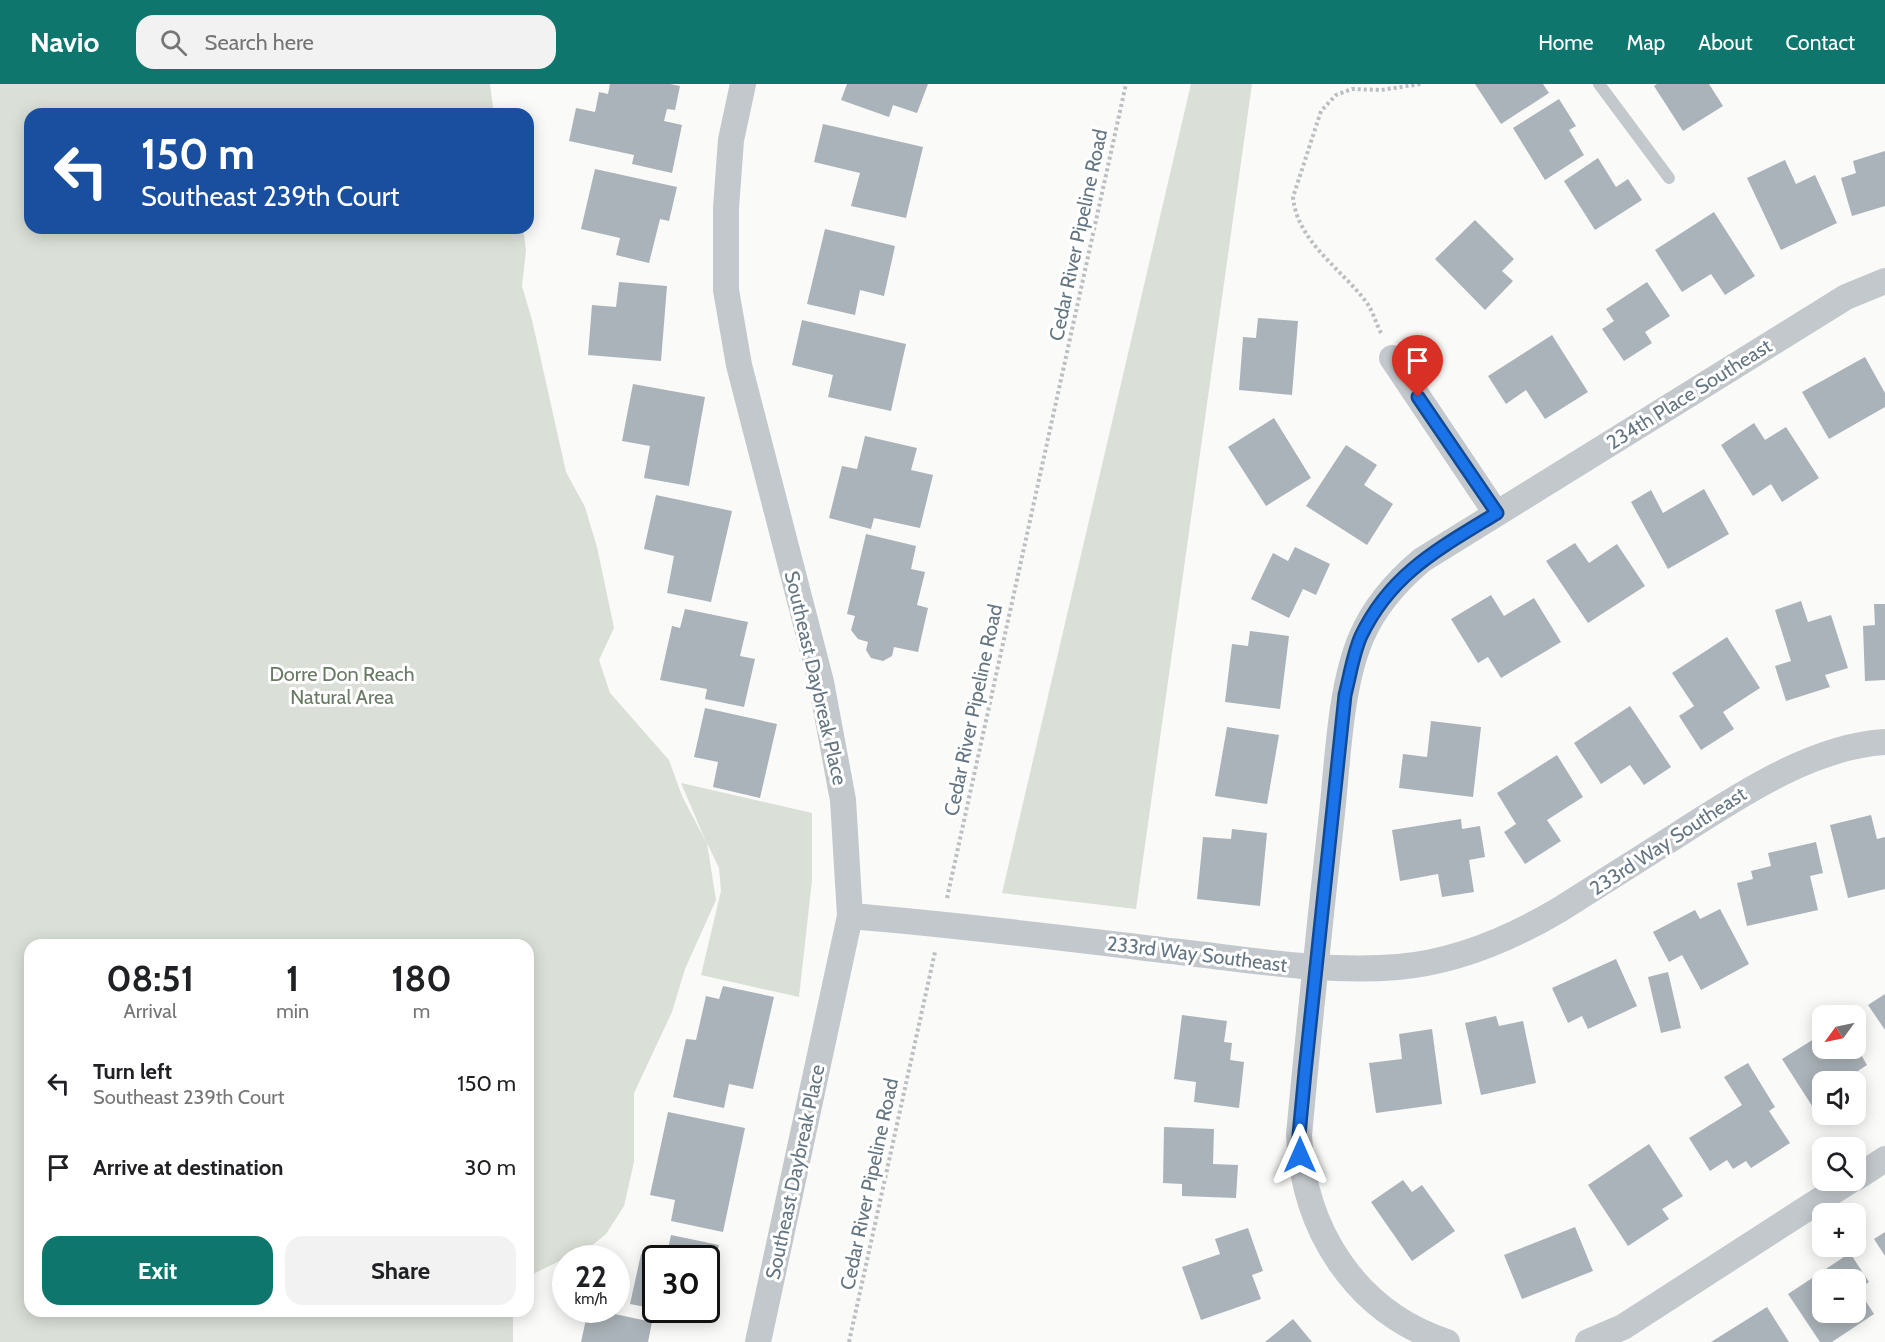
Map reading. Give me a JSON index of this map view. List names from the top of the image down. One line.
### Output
{"streets":{"street":["234th Place Southeast","Southeast Daybreak Place","233rd Way Southeast"],"path":["Cedar River Pipeline Road"]},"crossings":[["Cedar River Pipeline Road","233rd Way Southeast"],["234th Place Southeast","233rd Way Southeast"],["Southeast Daybreak Place","233rd Way Southeast"]],"parks":["Dorre Don Reach Natural Area"],"north":"bottom left","page":{"header":"Navio","search":"Search here","nav":["Home","Map","About","Contact"],"turn":["150 m","Southeast 239th Court"],"eta":["08:51","Arrival","1","min","180","m"],"map_buttons":["+","−"],"list":[{"name":"Turn left","note":"Southeast 239th Court","value":"150 m"},{"name":"Arrive at destination","value":"30 m"}],"buttons":["Exit","Share"],"speed":"22 km/h","limit":"30"}}
